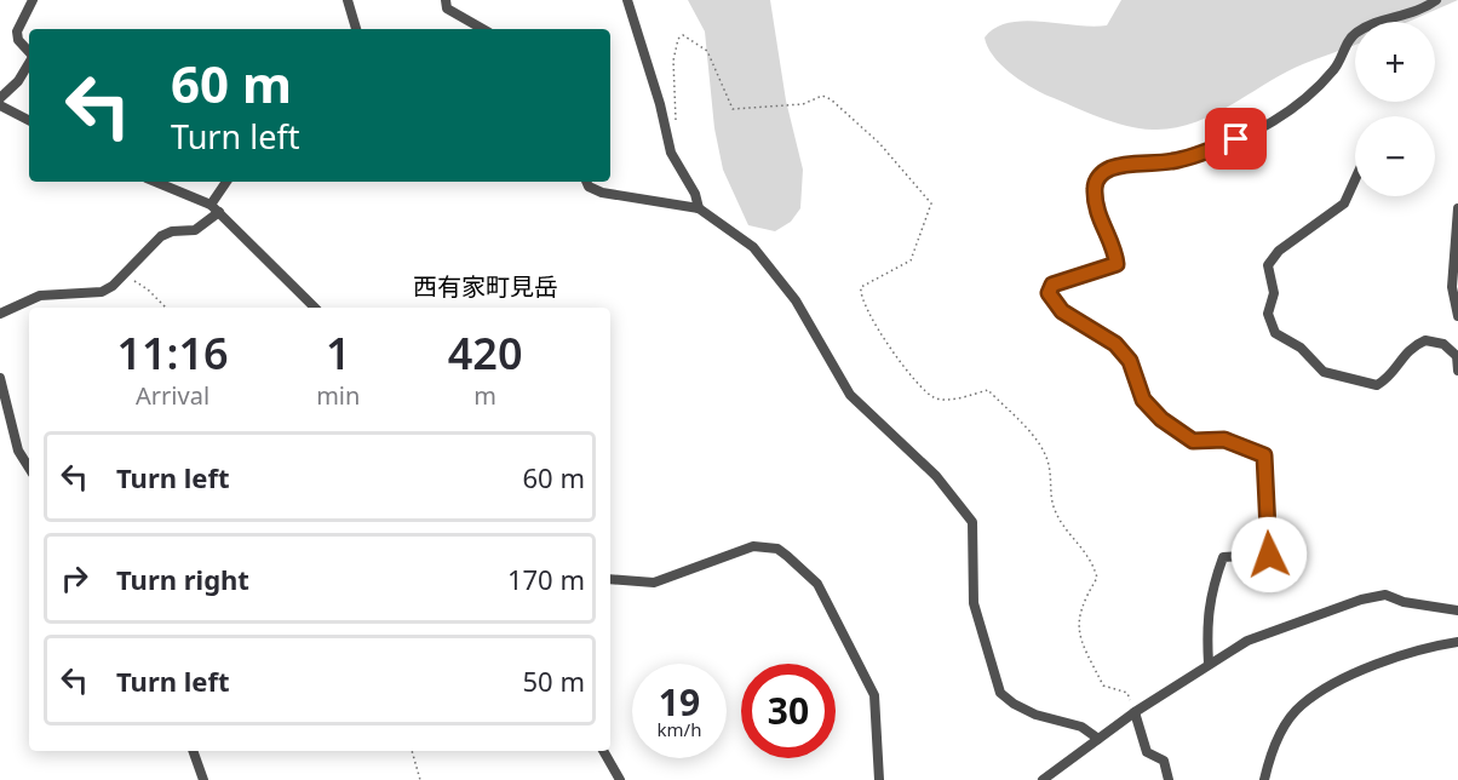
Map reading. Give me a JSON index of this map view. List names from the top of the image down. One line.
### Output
{"districts":["西有家町見岳"],"page":{"map_buttons":["+","−"],"turn":["60 m","Turn left"],"eta":["11:16","Arrival","1","min","420","m"],"list":[{"name":"Turn left","value":"60 m"},{"name":"Turn right","value":"170 m"},{"name":"Turn left","value":"50 m"}],"speed":"19 km/h","limit":"30"}}
